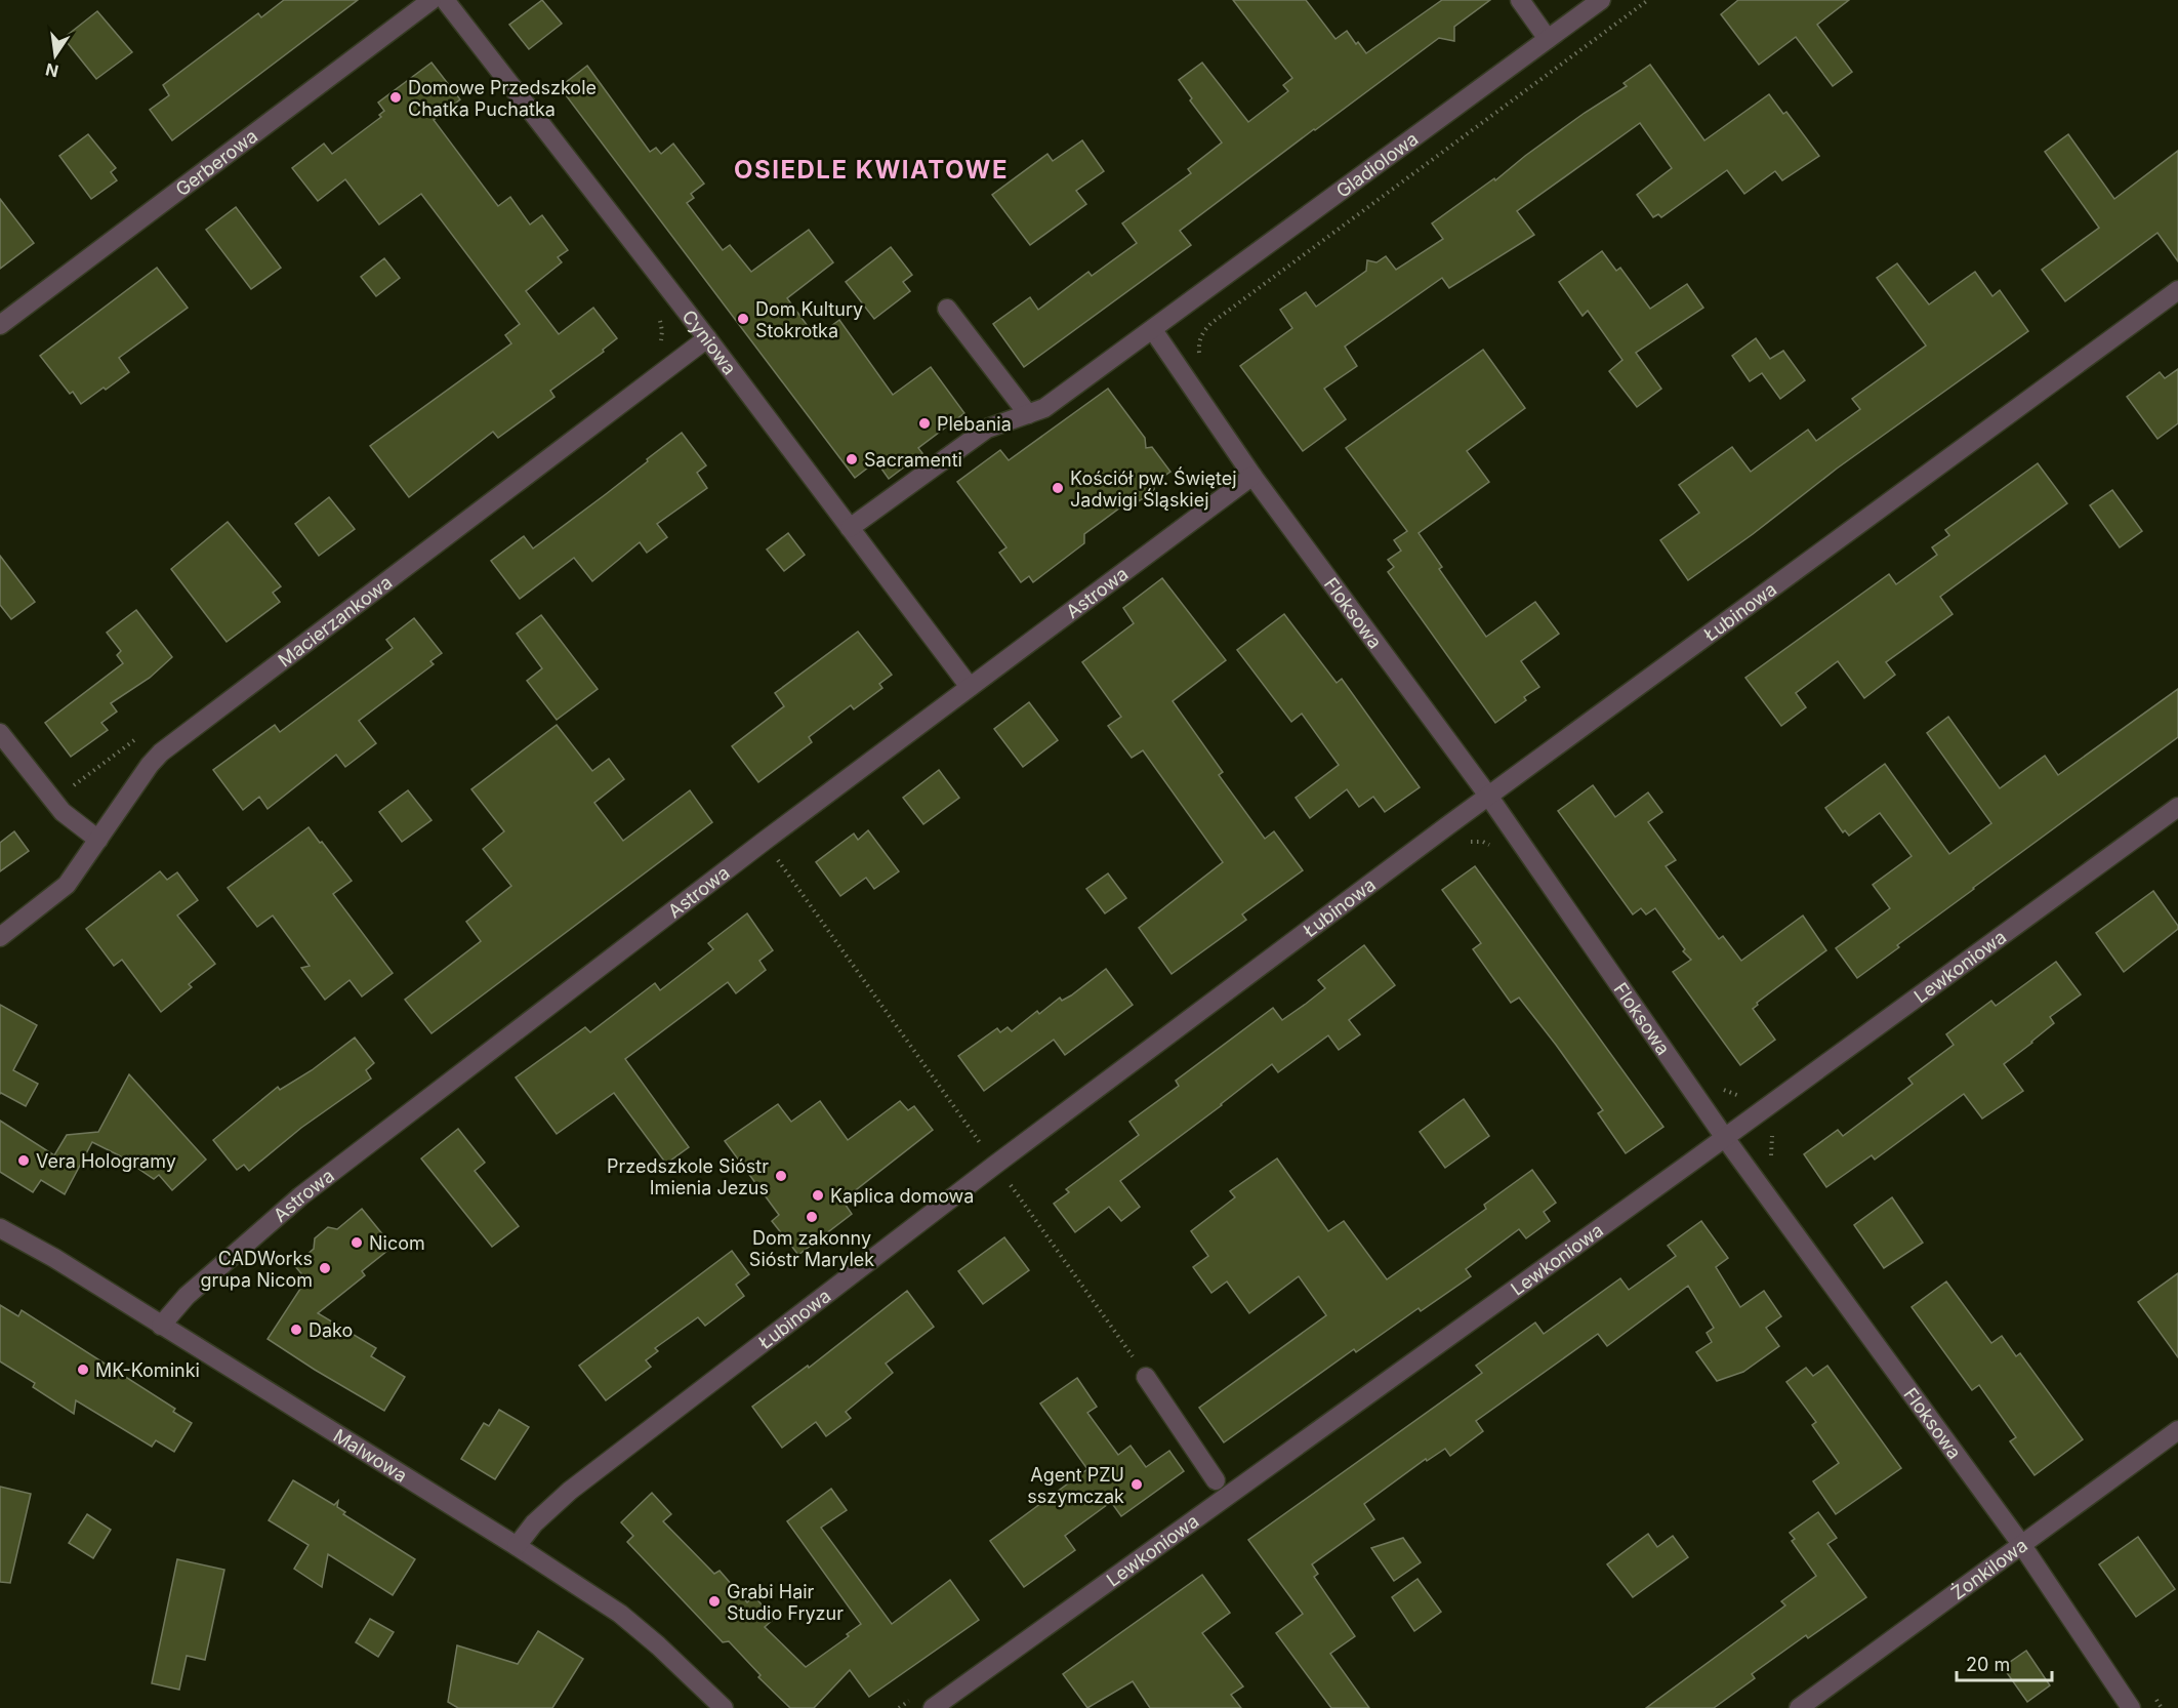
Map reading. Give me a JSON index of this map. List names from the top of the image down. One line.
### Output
{"streets":{"street":["Gerberowa","Gladiolowa","Cyniowa","Astrowa","Łubinowa","Floksowa","Macierzankowa","Lewkoniowa","Malwowa","Żonkilowa"]},"crossings":[["Gladiolowa","Cyniowa"],["Gladiolowa","Floksowa"],["Cyniowa","Astrowa"],["Cyniowa","Macierzankowa"],["Astrowa","Floksowa"],["Astrowa","Malwowa"],["Łubinowa","Floksowa"],["Łubinowa","Malwowa"],["Floksowa","Lewkoniowa"],["Floksowa","Żonkilowa"]],"districts":["OSIEDLE KWIATOWE"],"places":["Domowe Przedszkole Chatka Puchatka","Dom Kultury Stokrotka","Plebania","Sacramenti","Kościół pw. Świętej Jadwigi Śląskiej","Vera Hologramy","Przedszkole Sióstr Imienia Jezus","Kaplica domowa","Dom zakonny Sióstr Marylek","Nicom","CADWorks grupa Nicom","Dako","MK-Kominki","Agent PZU sszymczak","Grabi Hair Studio Fryzur"],"scale_bar":"20 m","north":"bottom"}
